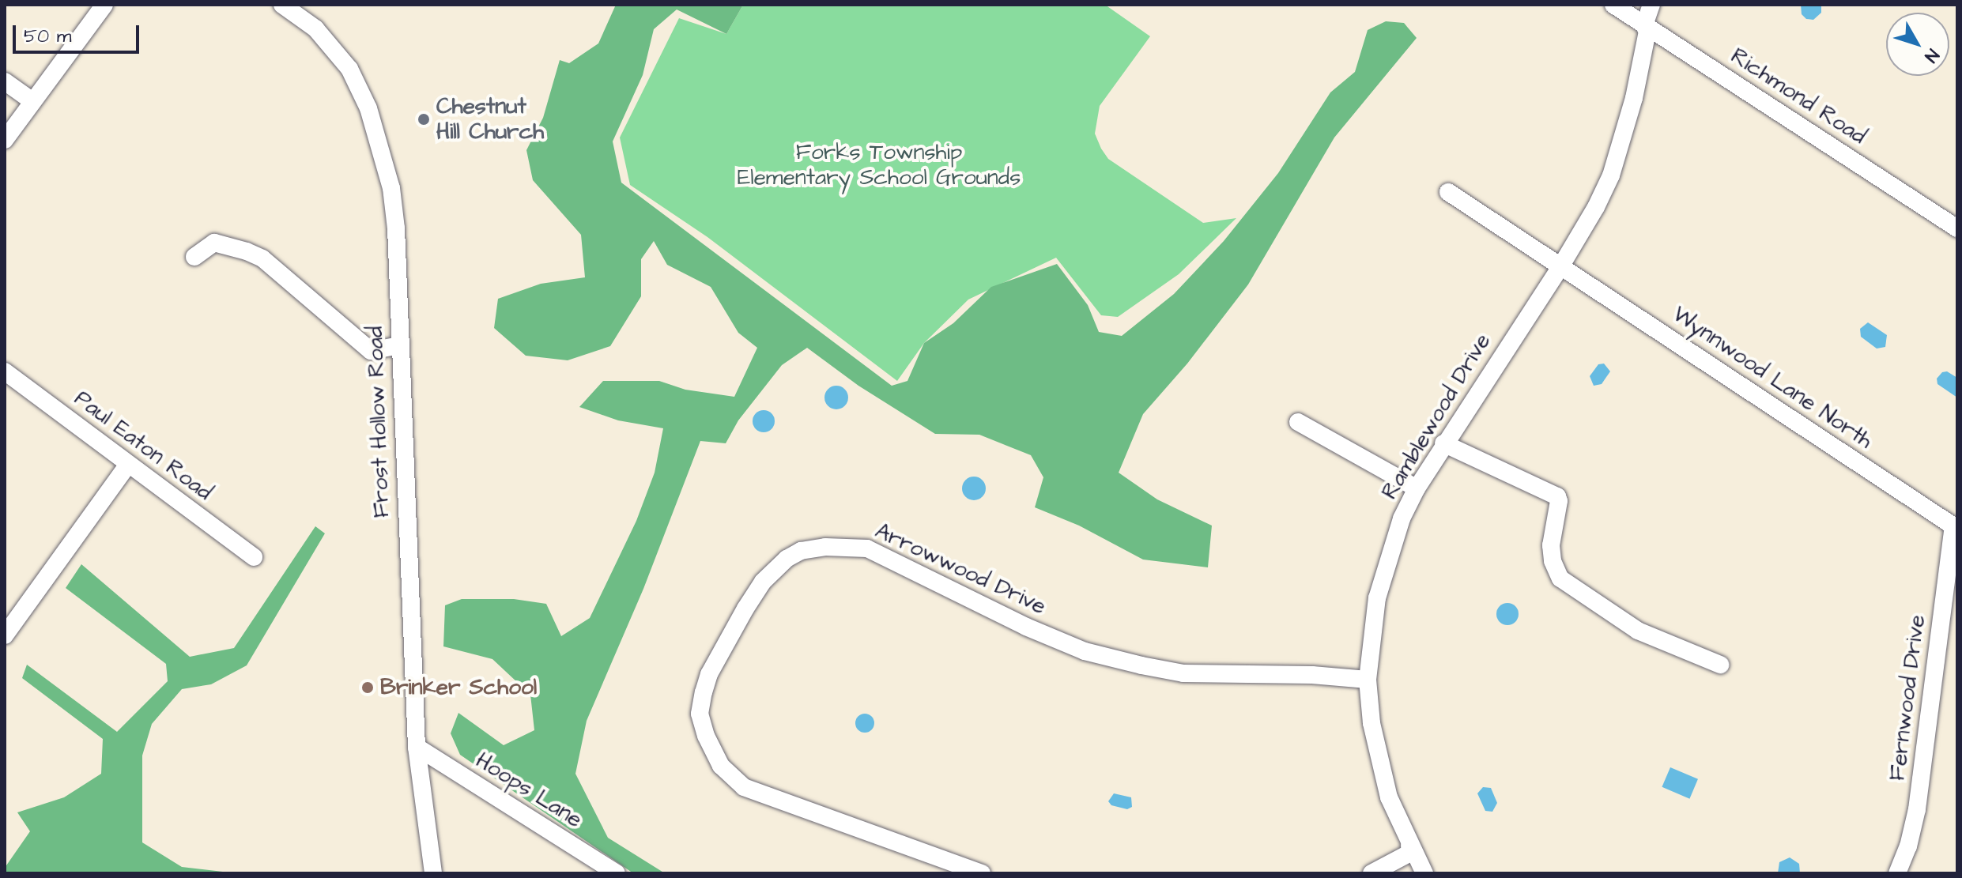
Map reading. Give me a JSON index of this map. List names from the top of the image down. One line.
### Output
{"streets":{"street":["Richmond Road","Wynnwood Lane North","Ramblewood Drive","Frost Hollow Road","Paul Eaton Road","Arrowwood Drive","Fernwood Drive","Hoops Lane"]},"crossings":[["Richmond Road","Ramblewood Drive"],["Wynnwood Lane North","Ramblewood Drive"],["Wynnwood Lane North","Fernwood Drive"],["Ramblewood Drive","Arrowwood Drive"],["Frost Hollow Road","Hoops Lane"]],"parks":["Forks Township Elementary School Grounds"],"places":["Chestnut Hill Church","Brinker School"],"scale_bar":"50 m","north":"bottom right"}
